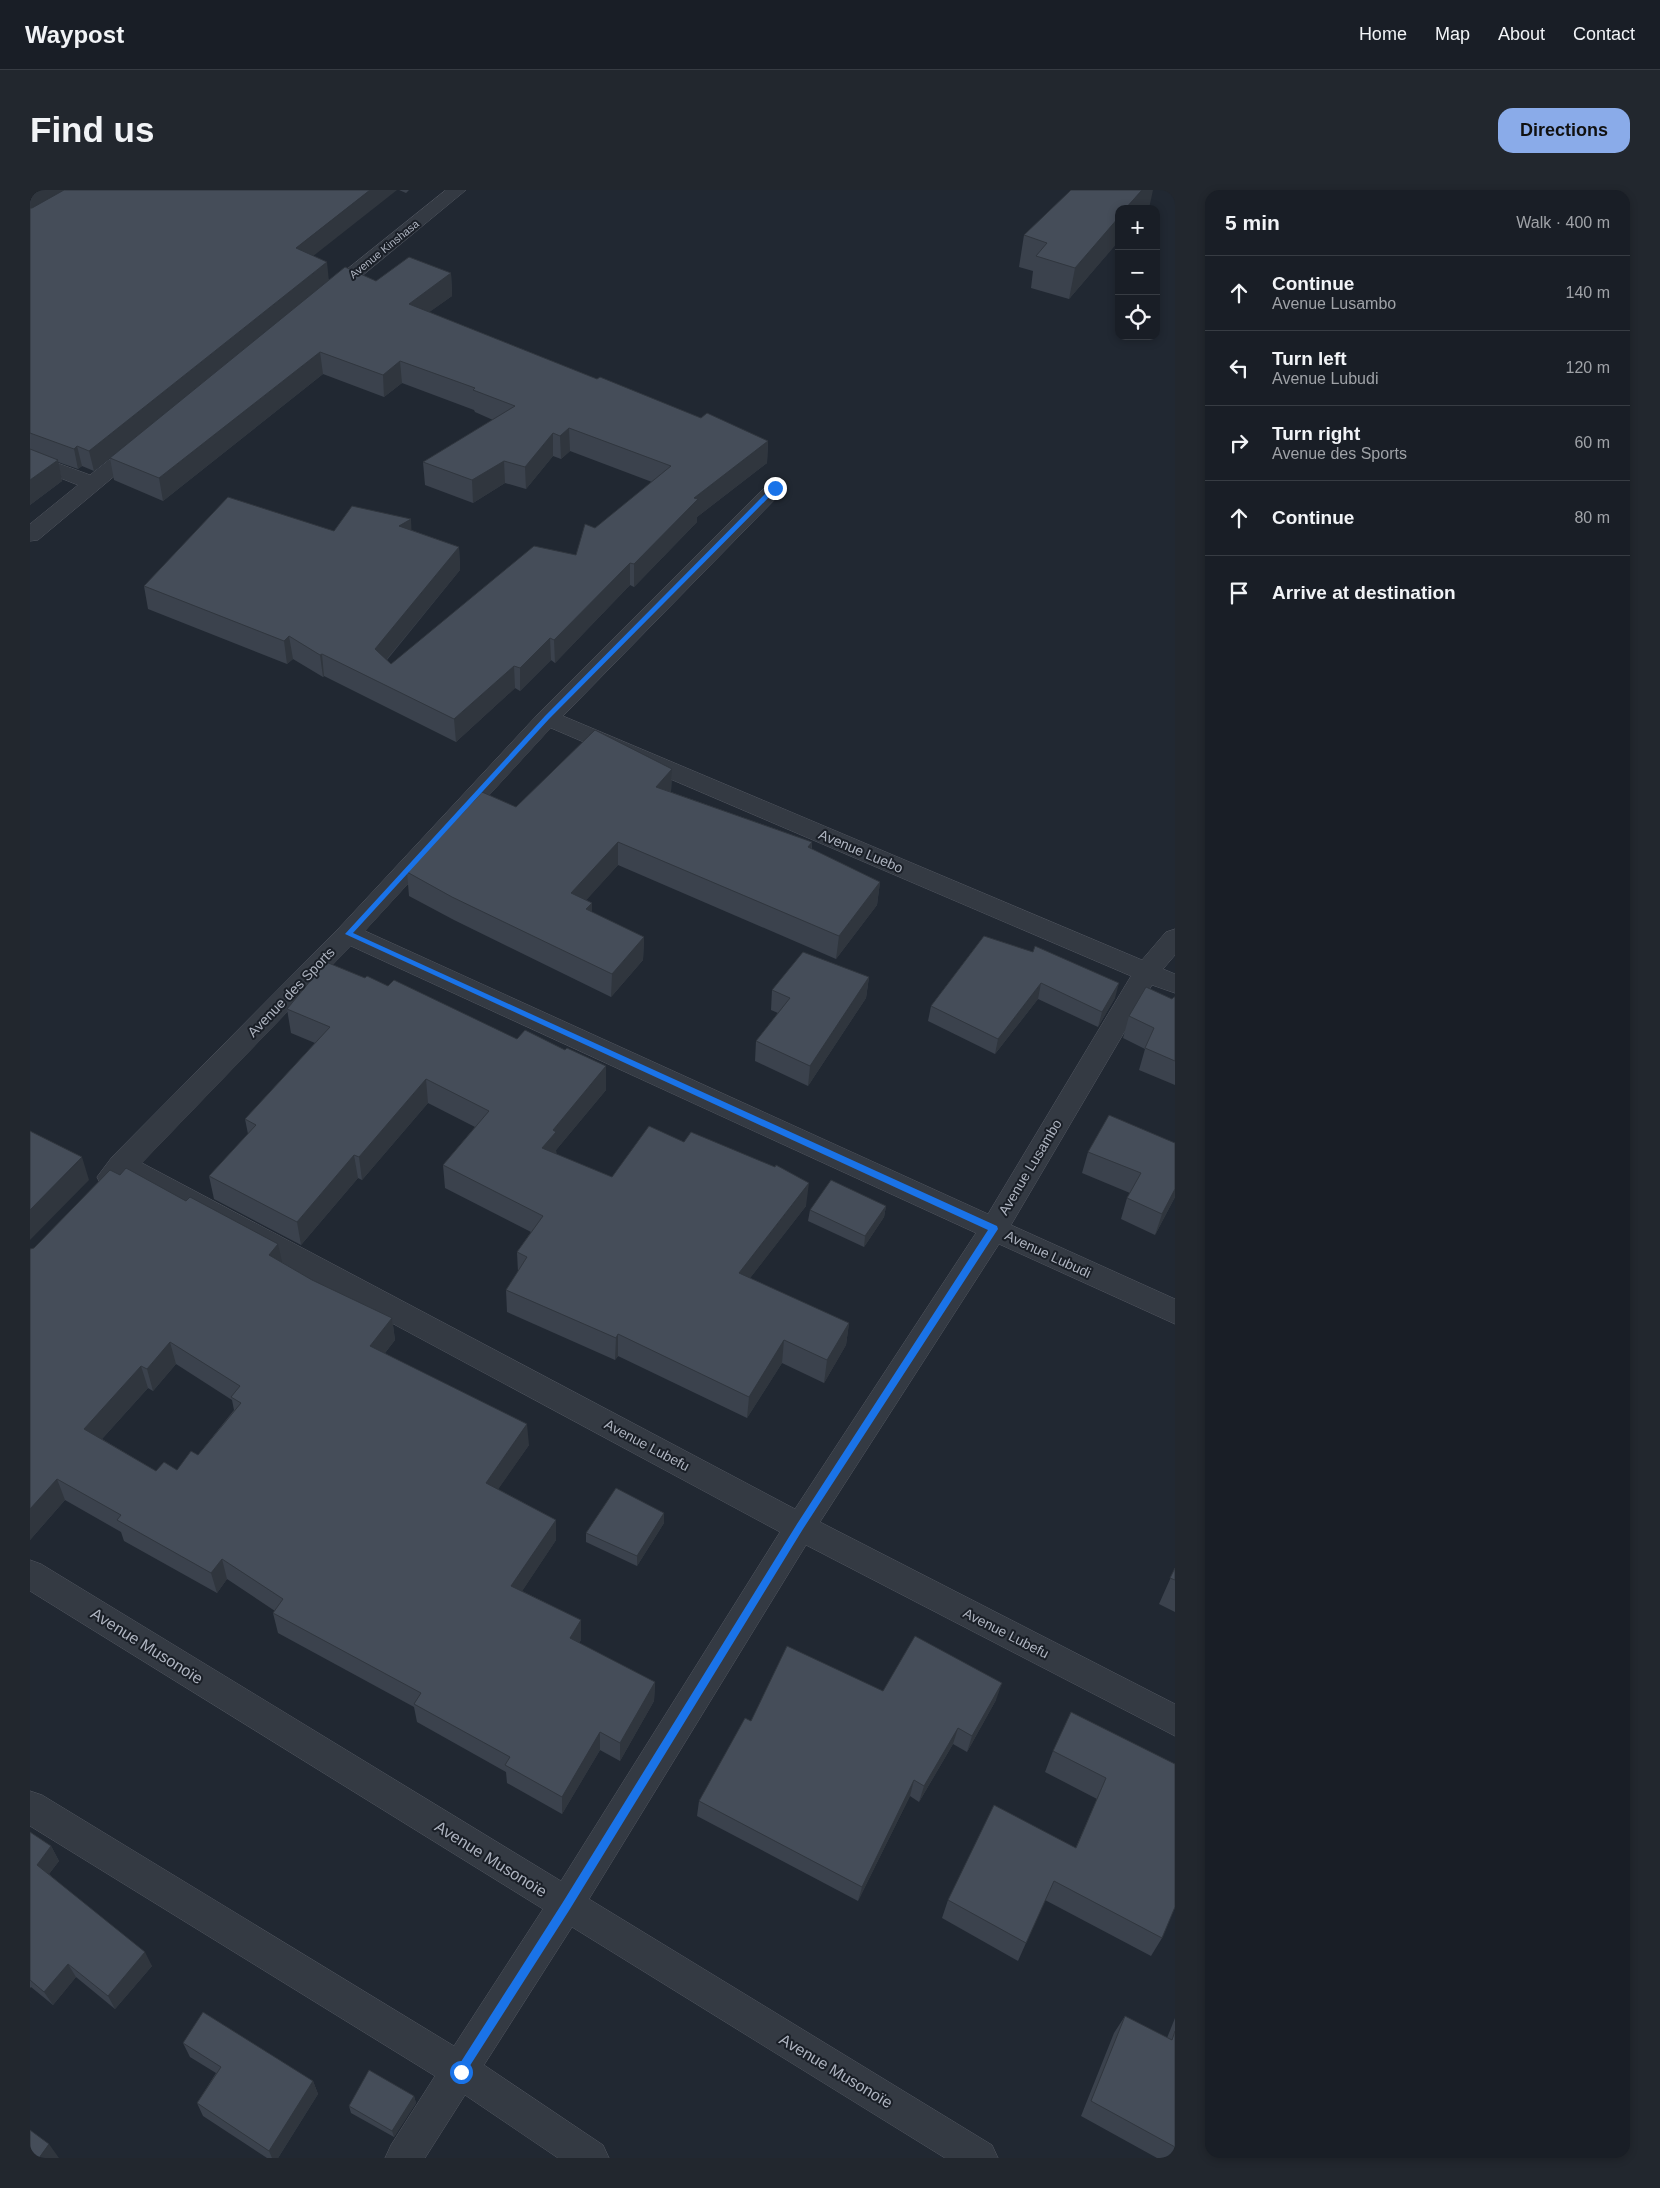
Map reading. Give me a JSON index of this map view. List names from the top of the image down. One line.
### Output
{"streets":{"street":["Avenue Kinshasa","Avenue Luebo","Avenue des Sports","Avenue Lusambo","Avenue Lubudi","Avenue Lubefu","Avenue Musonoïe"]},"crossings":[["Avenue Luebo","Avenue des Sports"],["Avenue Luebo","Avenue Lusambo"],["Avenue des Sports","Avenue Lubudi"],["Avenue des Sports","Avenue Lubefu"],["Avenue Lusambo","Avenue Lubudi"],["Avenue Lusambo","Avenue Lubefu"],["Avenue Lusambo","Avenue Musonoïe"]],"page":{"header":"Waypost","nav":["Home","Map","About","Contact"],"buttons":"Directions","title":"Find us","heading":["5 min","Walk · 400 m"],"map_buttons":["+","−"],"list":[["Continue","Avenue Lusambo","140 m"],["Turn left","Avenue Lubudi","120 m"],["Turn right","Avenue des Sports","60 m"],["Continue","80 m"],"Arrive at destination"]}}
